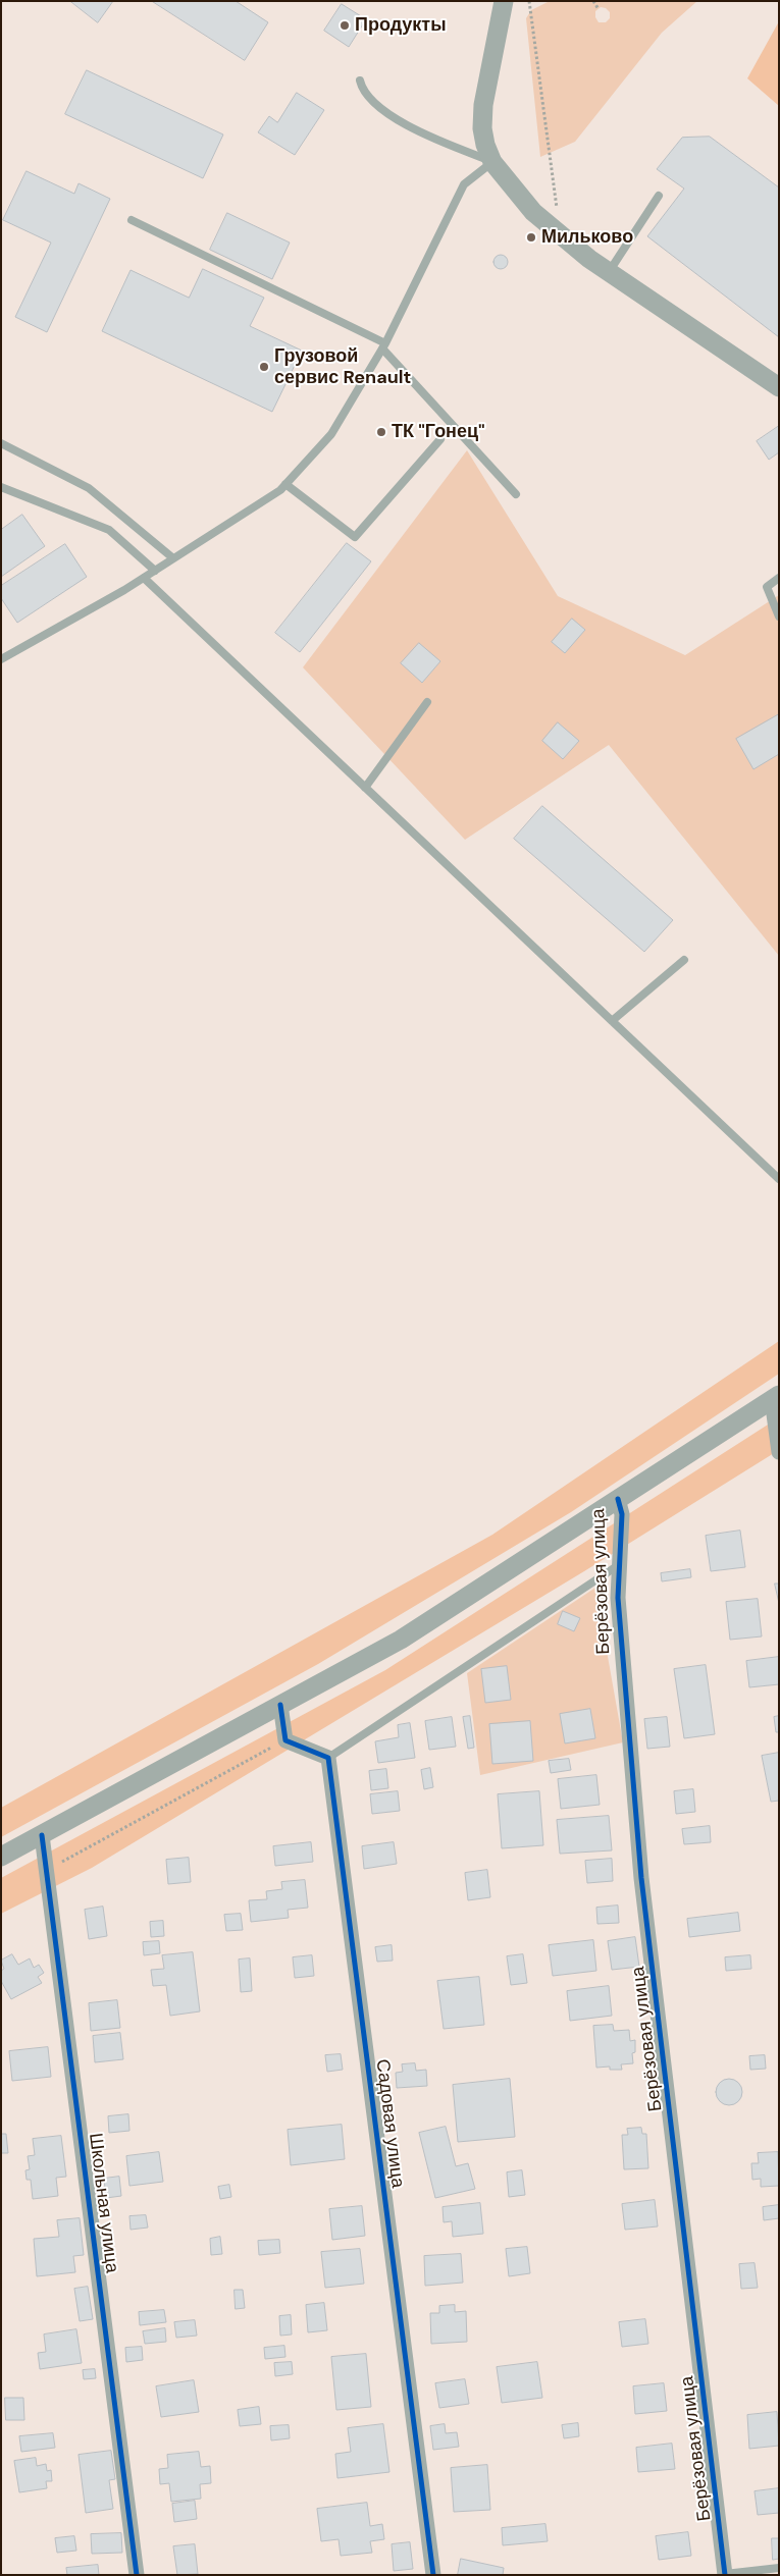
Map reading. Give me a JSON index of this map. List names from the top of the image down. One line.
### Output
{"streets":{"street":["Берёзовая улица","Садовая улица","Школьная улица"]},"places":["Продукты","Мильково","Грузовой сервис Renault","ТК \"Гонец\""]}
